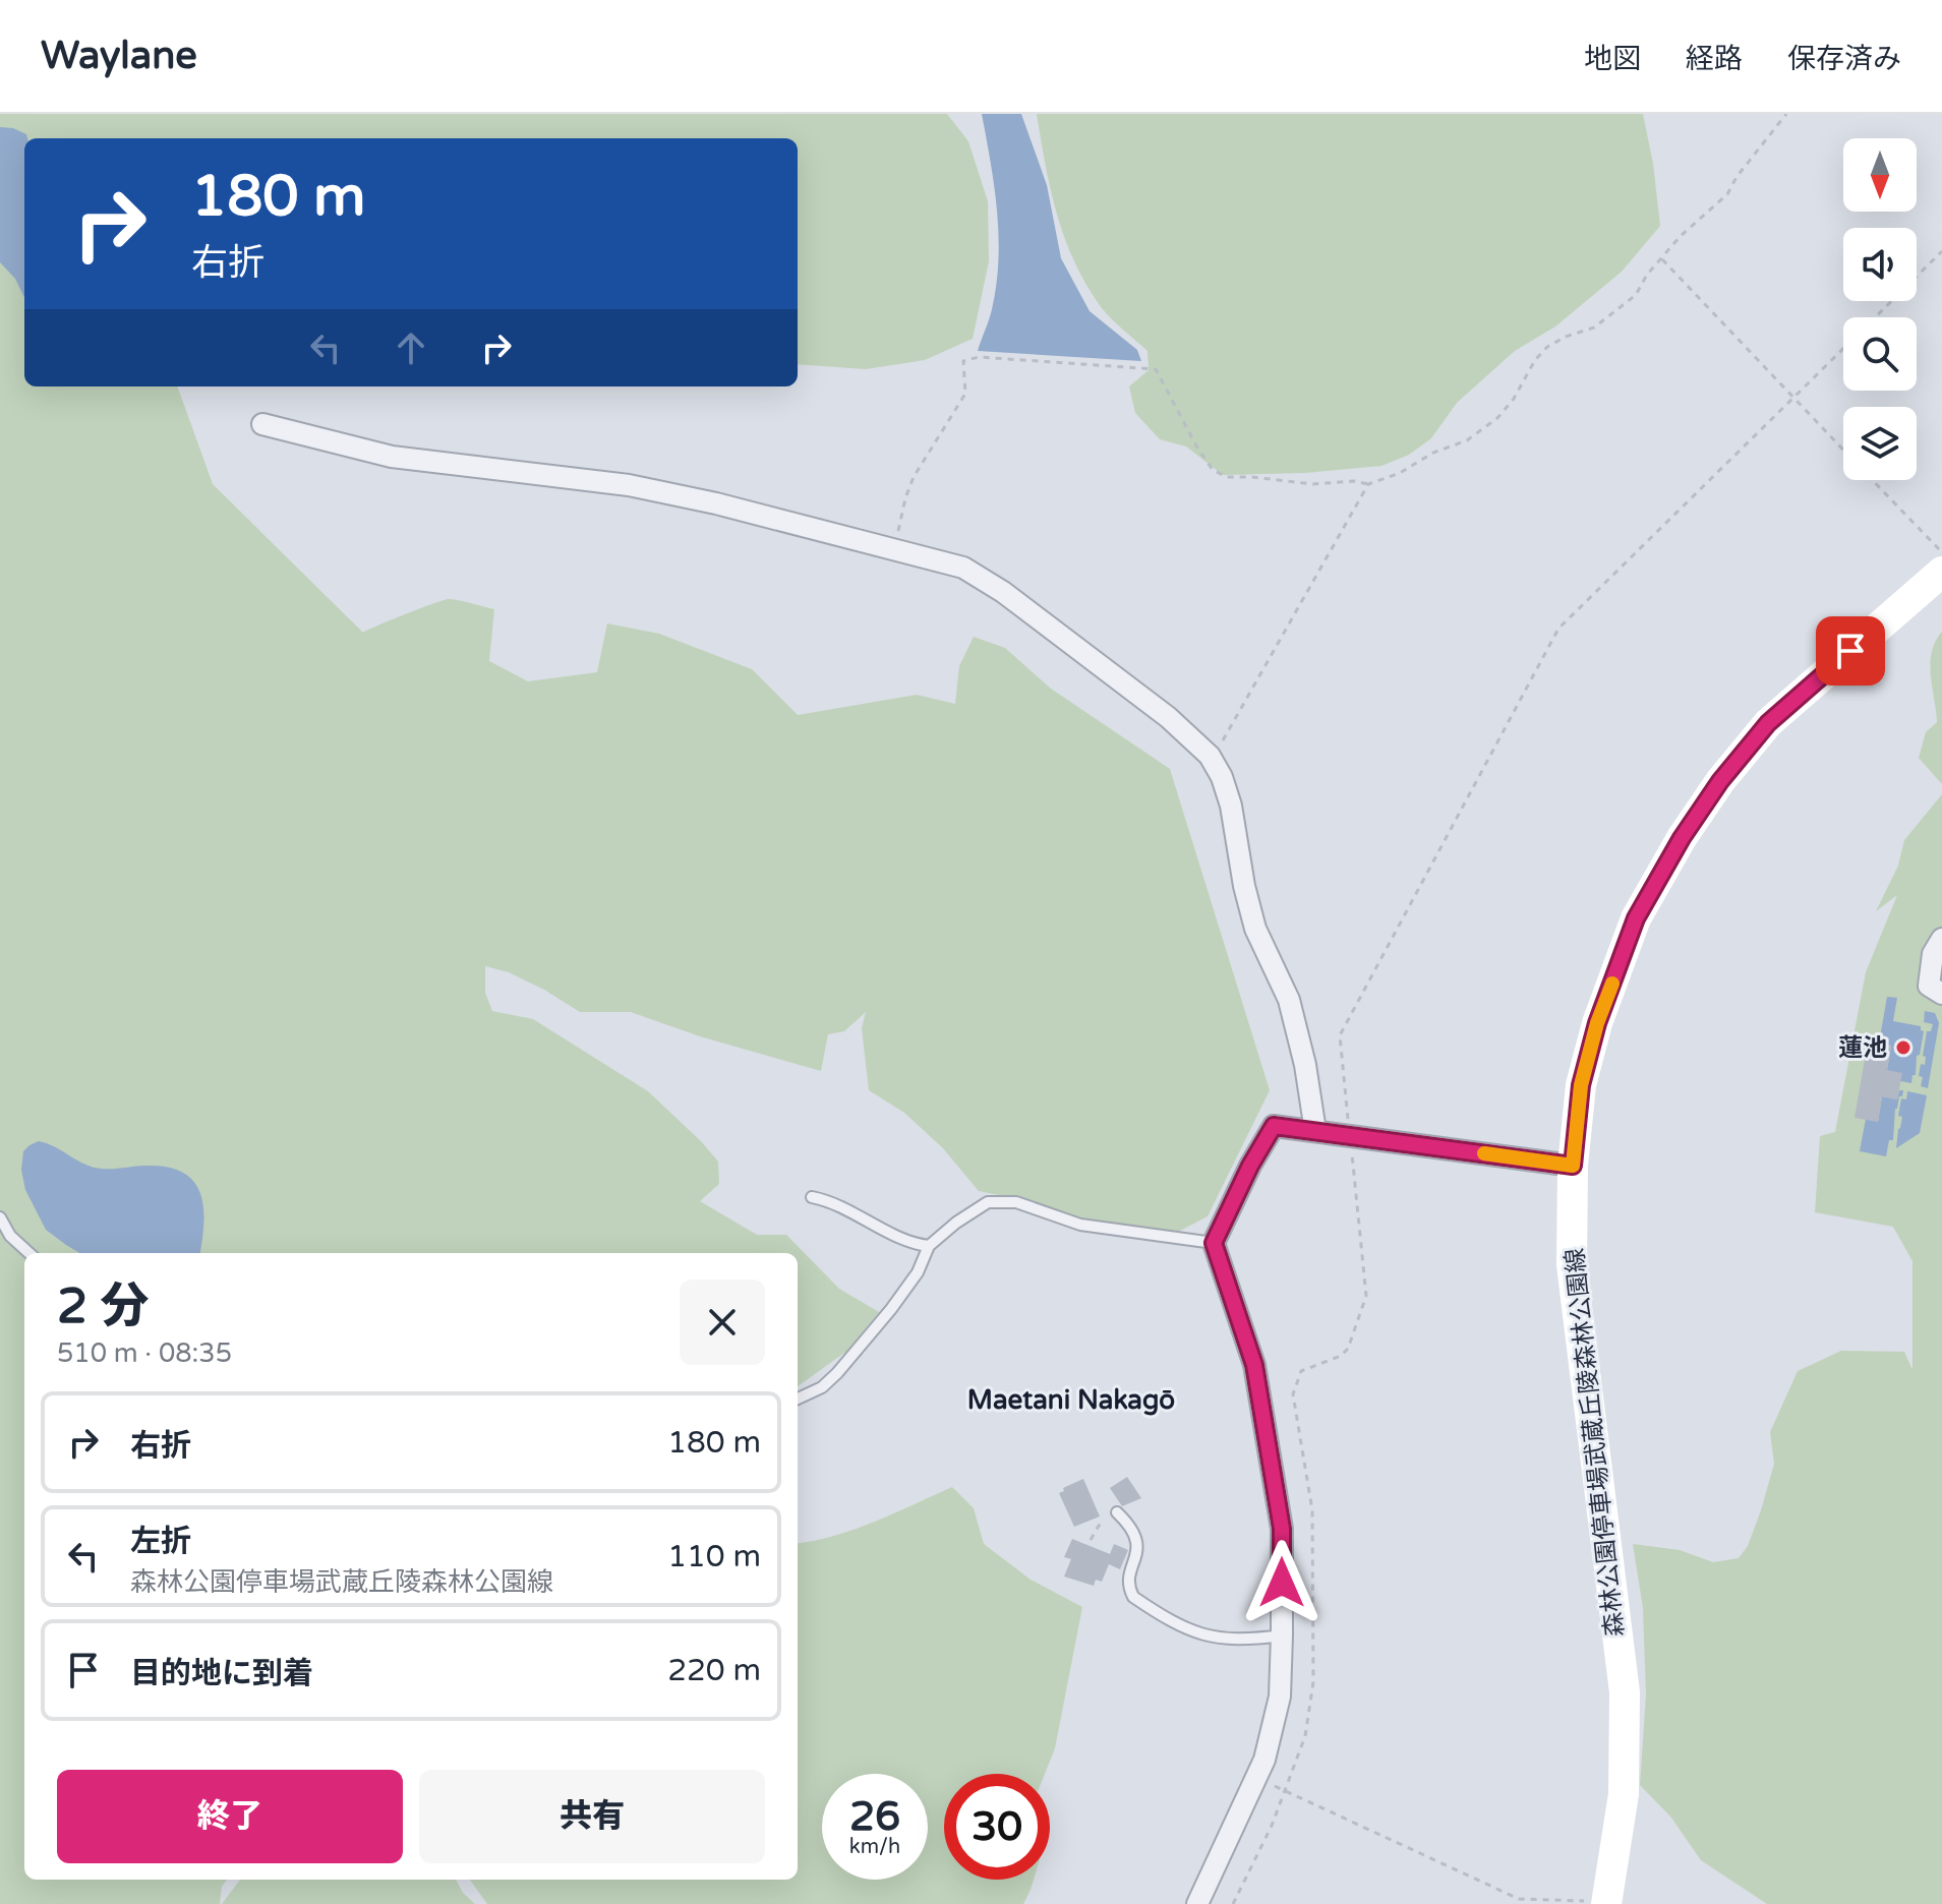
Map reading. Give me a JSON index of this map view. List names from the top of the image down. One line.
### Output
{"streets":{"main road":["森林公園停車場武蔵丘陵森林公園線"]},"districts":["Maetani Nakagō"],"places":["蓮池"],"north":"bottom","page":{"header":"Waylane","nav":["地図","経路","保存済み"],"turn":["180 m","右折"],"heading":["2 分","510 m · 08:35"],"list":[{"name":"右折","value":"180 m"},{"name":"左折","note":"森林公園停車場武蔵丘陵森林公園線","value":"110 m"},{"name":"目的地に到着","value":"220 m"}],"buttons":["終了","共有"],"speed":"26 km/h","limit":"30"}}
